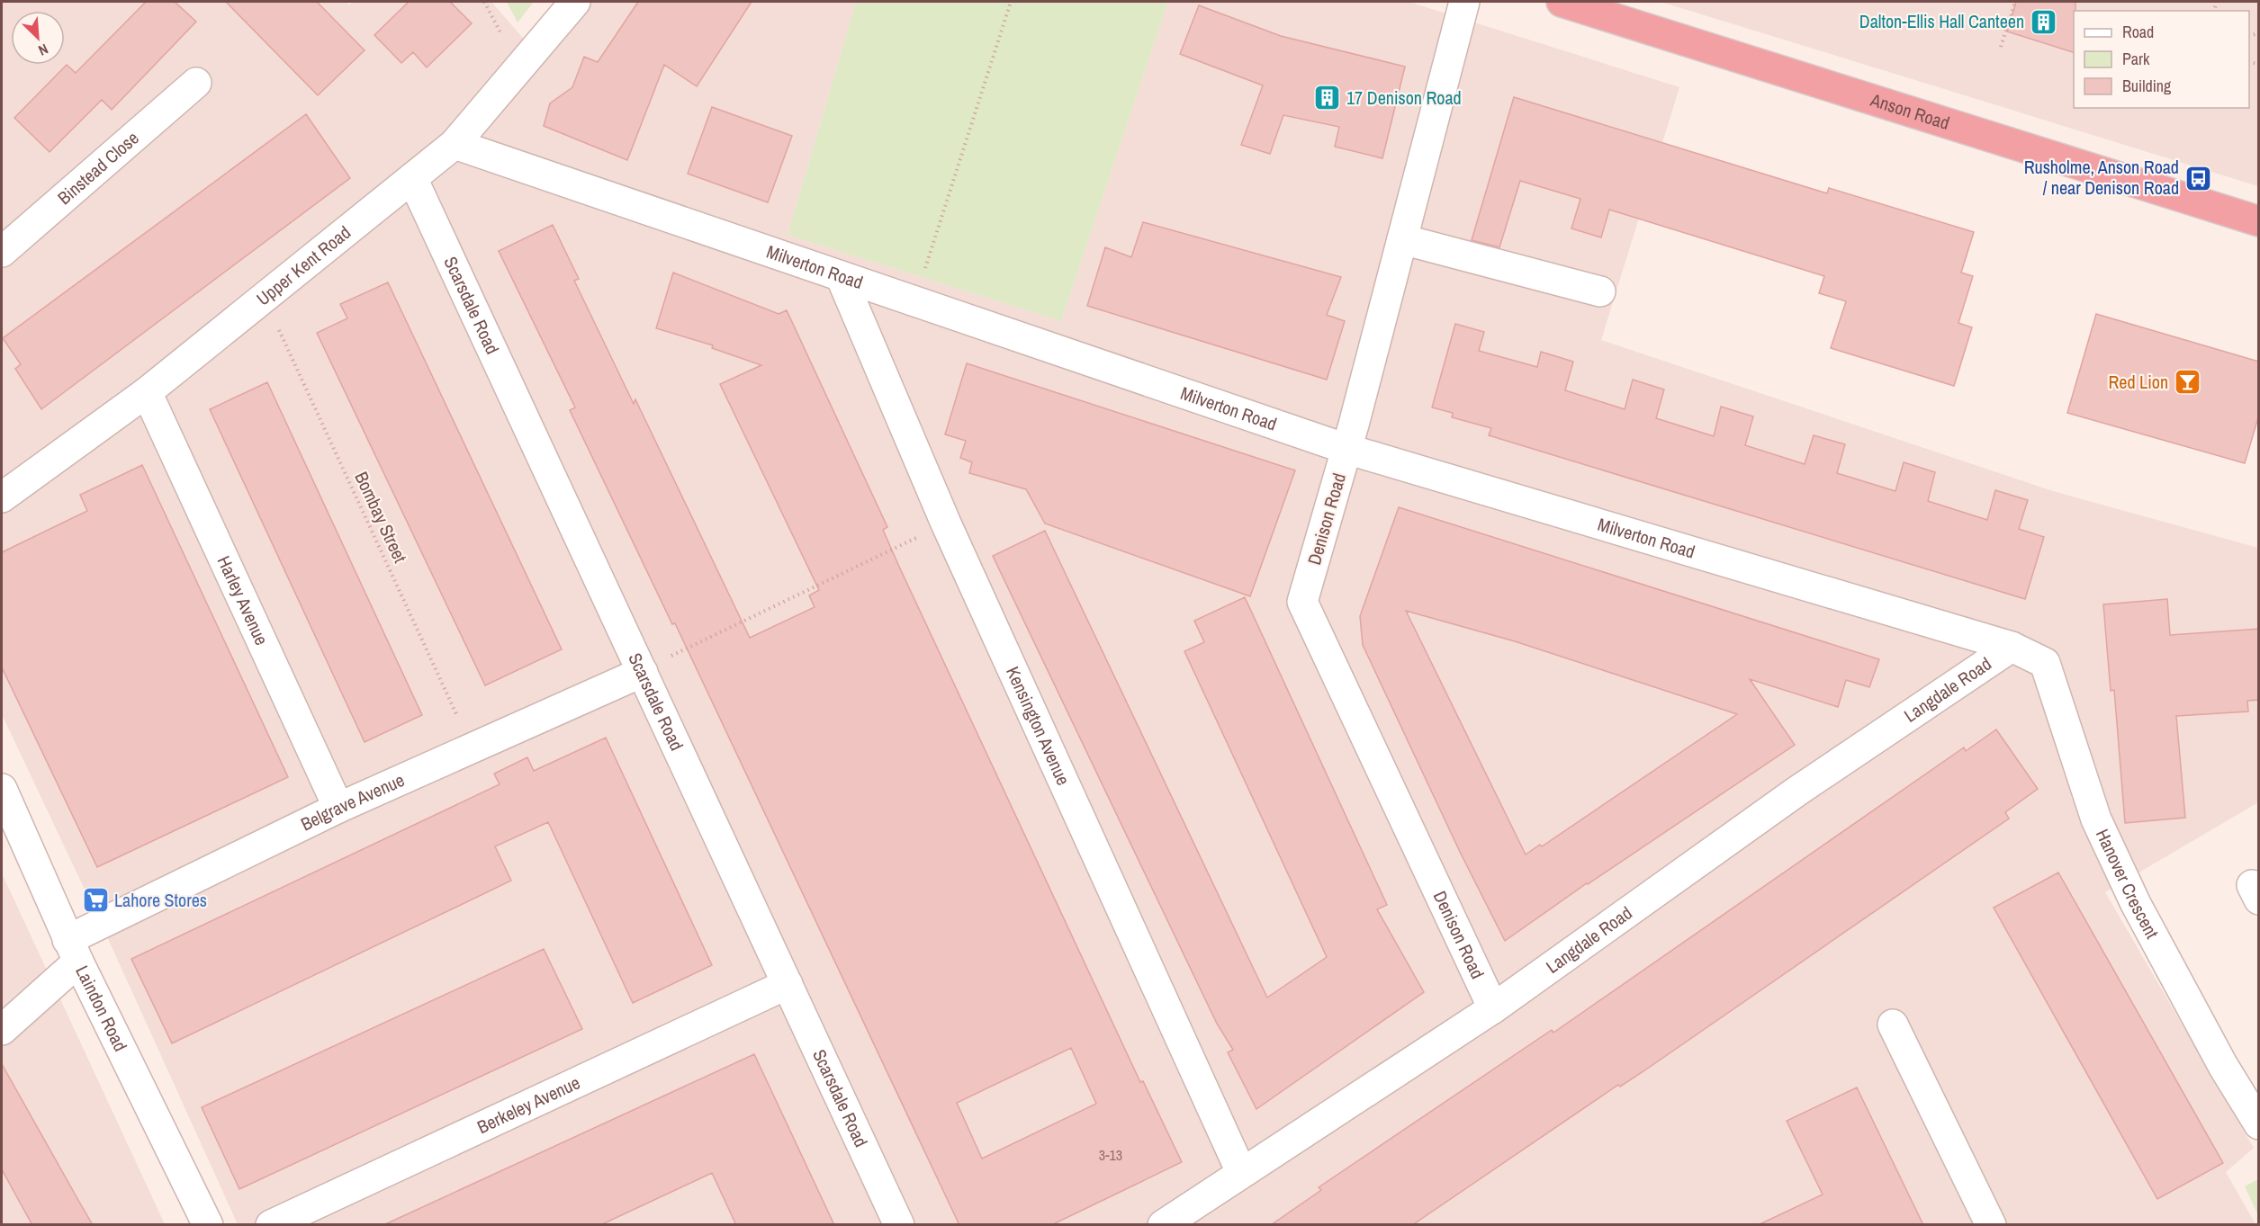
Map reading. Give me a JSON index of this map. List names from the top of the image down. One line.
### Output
{"streets":{"highway":["Anson Road"],"street":["Binstead Close","Upper Kent Road","Milverton Road","Scarsdale Road","Denison Road","Harley Avenue","Langdale Road","Kensington Avenue","Belgrave Avenue","Hanover Crescent","Laindon Road","Berkeley Avenue"],"path":["Bombay Street"]},"crossings":[["Upper Kent Road","Milverton Road"],["Upper Kent Road","Scarsdale Road"],["Upper Kent Road","Bombay Street"],["Upper Kent Road","Harley Avenue"],["Milverton Road","Denison Road"],["Milverton Road","Langdale Road"],["Milverton Road","Kensington Avenue"],["Milverton Road","Hanover Crescent"],["Scarsdale Road","Belgrave Avenue"],["Scarsdale Road","Berkeley Avenue"],["Bombay Street","Belgrave Avenue"],["Denison Road","Langdale Road"],["Harley Avenue","Belgrave Avenue"],["Langdale Road","Kensington Avenue"],["Langdale Road","Hanover Crescent"],["Belgrave Avenue","Laindon Road"]],"places":{"building":["Dalton-Ellis Hall Canteen","17 Denison Road"],"bus stop":["Rusholme, Anson Road / near Denison Road"],"bar":["Red Lion"],"supermarket":["Lahore Stores"]},"house_numbers":["3-13"],"legend":["Road","Park","Building"],"north":"bottom right"}
